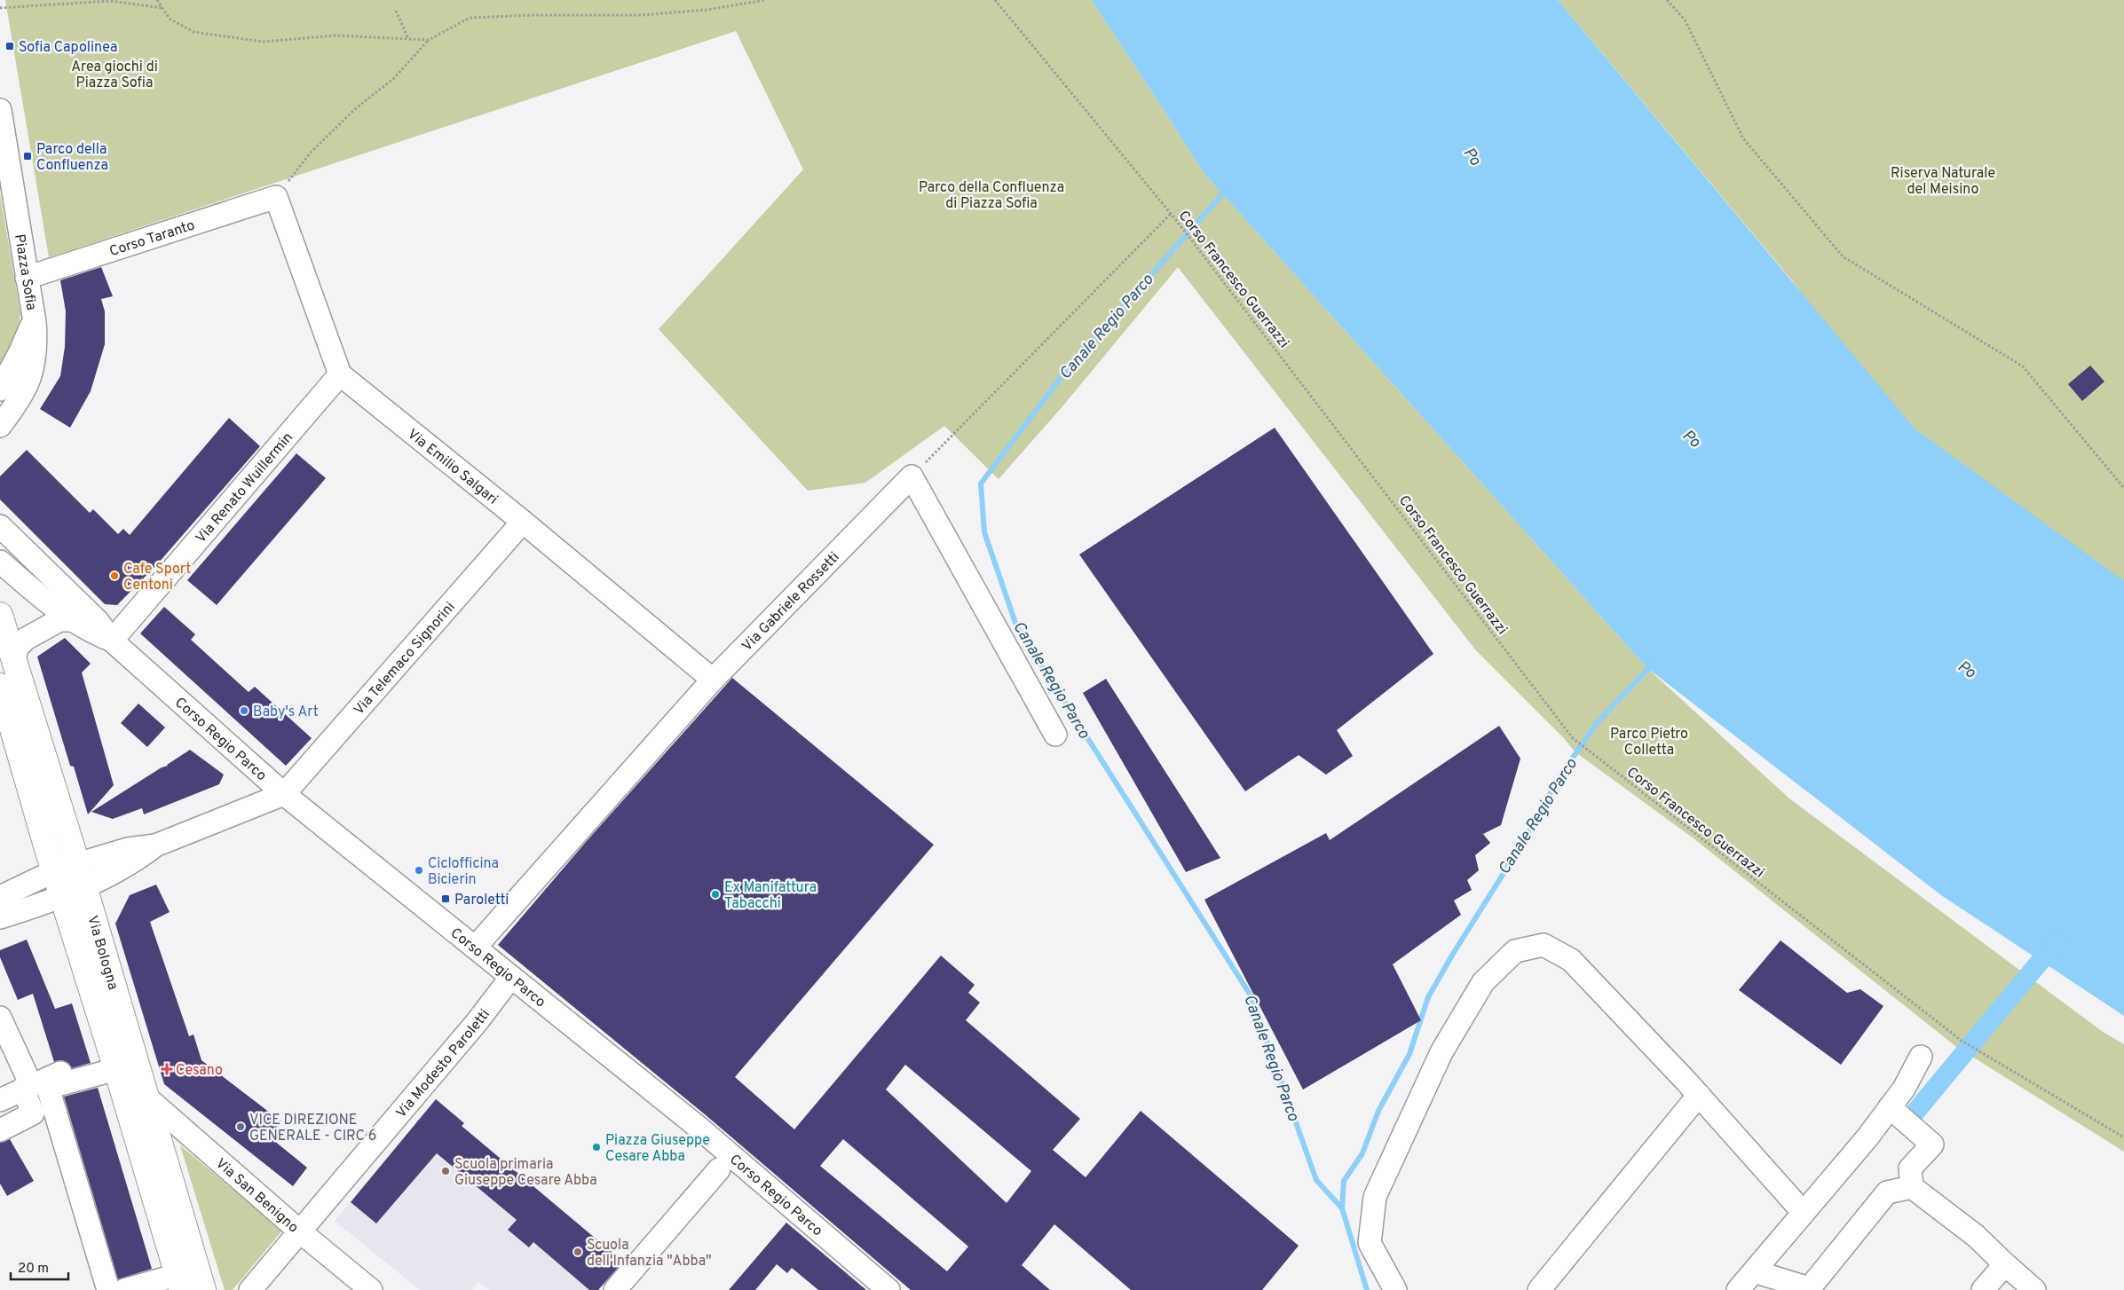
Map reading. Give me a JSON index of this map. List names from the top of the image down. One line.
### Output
{"streets":{"main road":["Via Bologna"],"street":["Corso Taranto","Piazza Sofia","Via Emilio Salgari","Via Renato Wuillermin","Via Gabriele Rossetti","Via Telemaco Signorini","Corso Regio Parco","Via Modesto Paroletti","Via San Benigno"],"path":["Corso Francesco Guerrazzi"]},"crossings":[["Corso Taranto","Piazza Sofia"],["Via Emilio Salgari","Via Renato Wuillermin"],["Via Emilio Salgari","Via Gabriele Rossetti"],["Via Emilio Salgari","Via Telemaco Signorini"],["Via Renato Wuillermin","Corso Regio Parco"],["Via Gabriele Rossetti","Corso Regio Parco"],["Via Telemaco Signorini","Corso Regio Parco"],["Corso Regio Parco","Via Modesto Paroletti"],["Via Bologna","Via San Benigno"],["Via Modesto Paroletti","Via San Benigno"]],"water":["Po","Canale Regio Parco"],"parks":["Area giochi di Piazza Sofia","Riserva Naturale del Meisino","Parco della Confluenza di Piazza Sofia","Parco Pietro Colletta"],"places":{"transit":["Sofia Capolinea","Parco della Confluenza","Paroletti"],"other":["Cafe Sport Centoni","Baby's Art","Ciclofficina Bicierin","Ex Manifattura Tabacchi","VICE DIREZIONE GENERALE - CIRC 6","Piazza Giuseppe Cesare Abba","Scuola primaria Giuseppe Cesare Abba","Scuola dell'Infanzia \"Abba\""],"health":["Cesano"]},"scale_bar":"20 m"}
